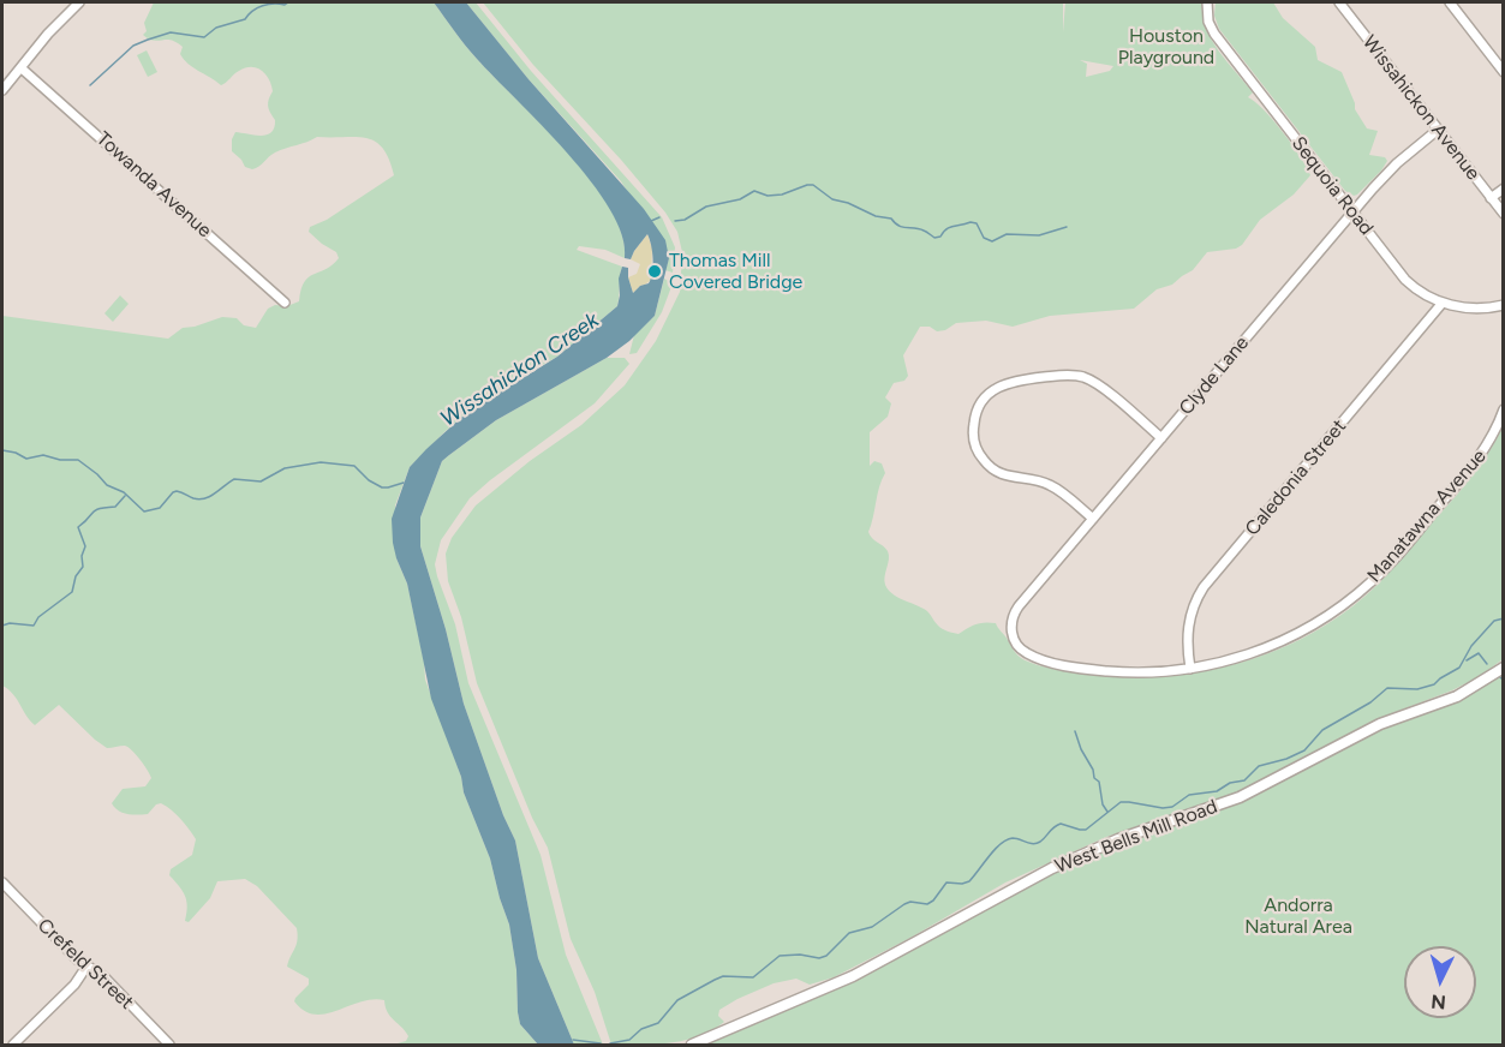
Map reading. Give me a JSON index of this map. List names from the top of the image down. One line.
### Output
{"streets":{"street":["Wissahickon Avenue","Towanda Avenue","Sequoia Road","Clyde Lane","Caledonia Street","Manatawna Avenue","West Bells Mill Road","Crefeld Street"]},"crossings":[["Wissahickon Avenue","Clyde Lane"],["Sequoia Road","Clyde Lane"],["Sequoia Road","Caledonia Street"],["Clyde Lane","Manatawna Avenue"],["Caledonia Street","Manatawna Avenue"]],"water":["Wissahickon Creek"],"parks":["Houston Playground","Andorra Natural Area"],"places":["Thomas Mill Covered Bridge"],"north":"bottom"}
